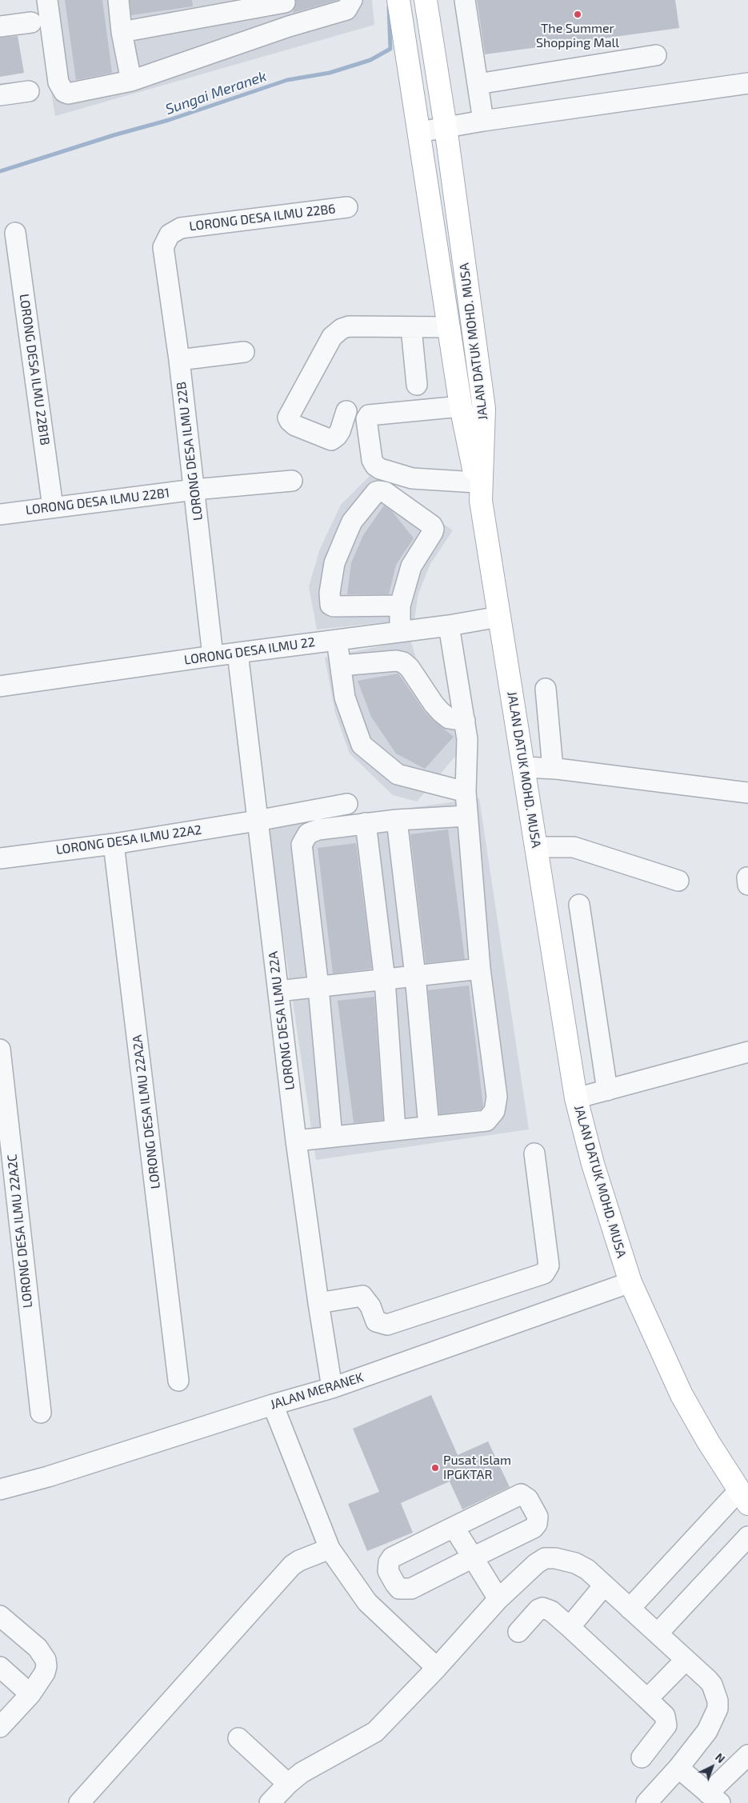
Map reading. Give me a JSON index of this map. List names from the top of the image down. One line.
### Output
{"streets":{"main road":["JALAN DATUK MOHD. MUSA"],"street":["LORONG DESA ILMU 22B6","LORONG DESA ILMU 22B1B","LORONG DESA ILMU 22B","LORONG DESA ILMU 22B1","LORONG DESA ILMU 22","LORONG DESA ILMU 22A2","LORONG DESA ILMU 22A","LORONG DESA ILMU 22A2A","LORONG DESA ILMU 22A2C","JALAN MERANEK"]},"crossings":[["LORONG DESA ILMU 22B6","LORONG DESA ILMU 22B"],["JALAN DATUK MOHD. MUSA","LORONG DESA ILMU 22"],["JALAN DATUK MOHD. MUSA","JALAN MERANEK"],["LORONG DESA ILMU 22B1B","LORONG DESA ILMU 22B1"],["LORONG DESA ILMU 22B","LORONG DESA ILMU 22B1"],["LORONG DESA ILMU 22B","LORONG DESA ILMU 22"],["LORONG DESA ILMU 22","LORONG DESA ILMU 22A"],["LORONG DESA ILMU 22A2","LORONG DESA ILMU 22A"],["LORONG DESA ILMU 22A2","LORONG DESA ILMU 22A2A"],["LORONG DESA ILMU 22A","JALAN MERANEK"]],"water":["Sungai Meranek"],"places":["The Summer Shopping Mall","Pusat Islam IPGKTAR"],"north":"top right"}
